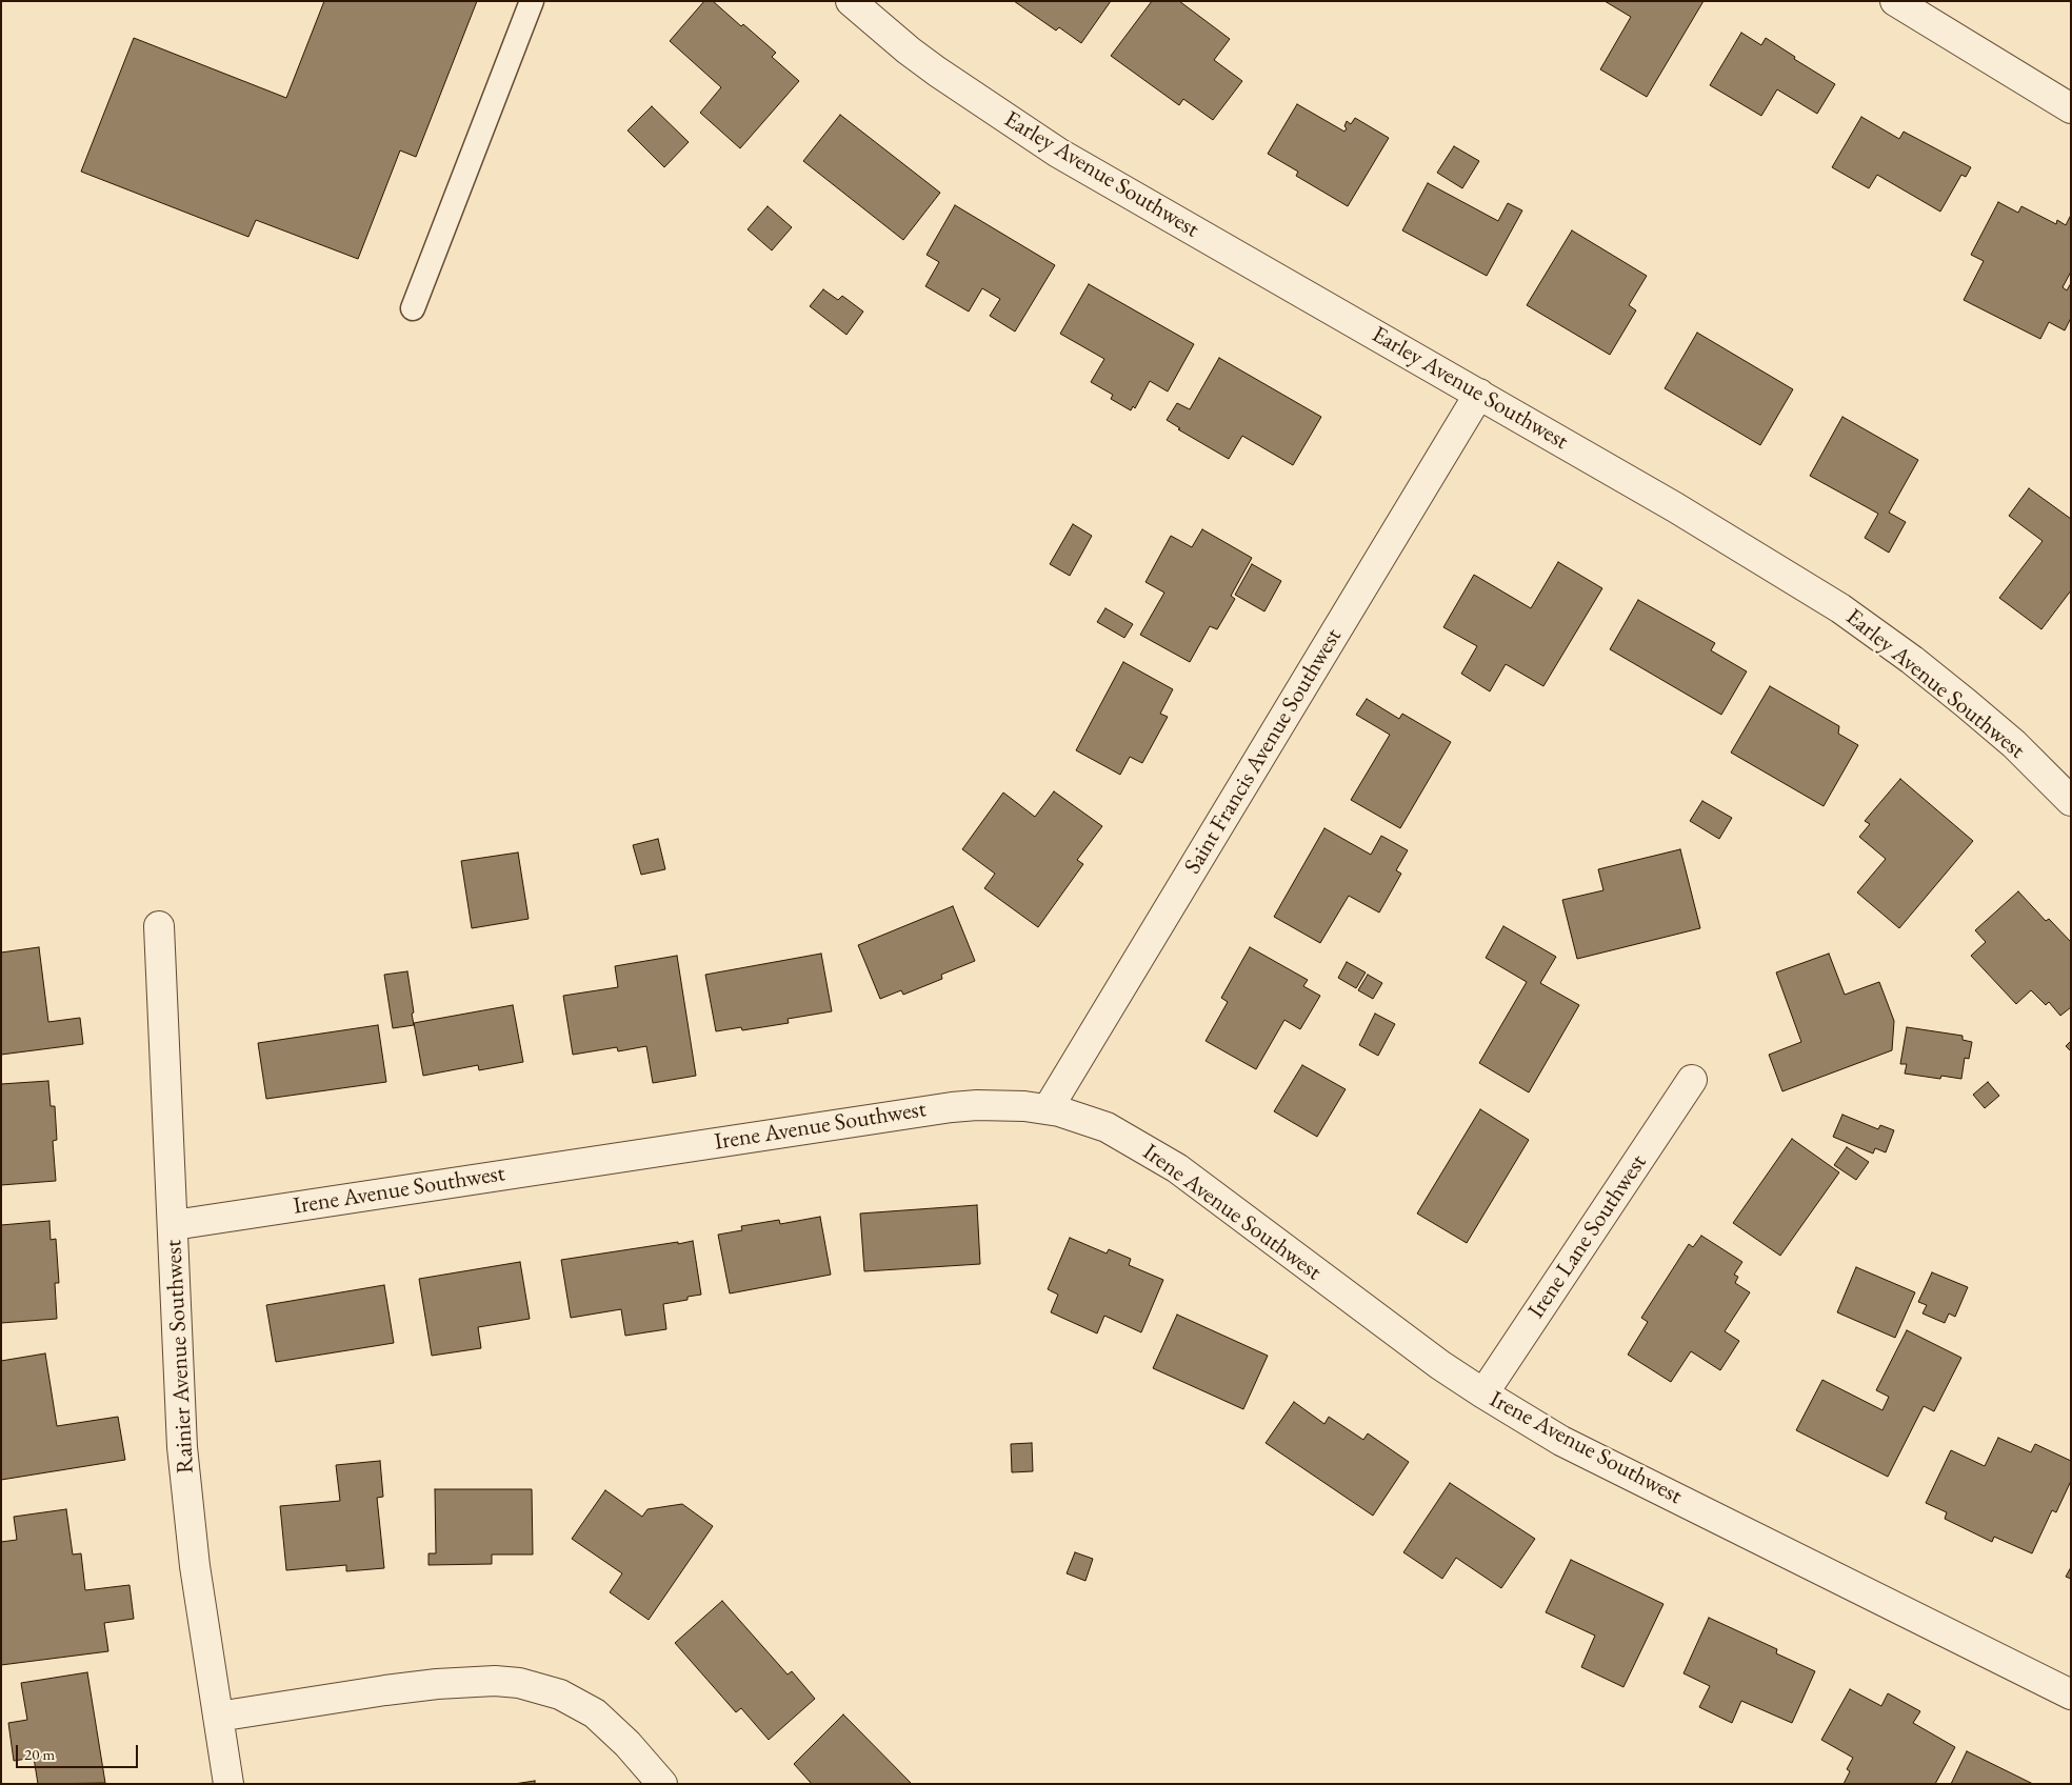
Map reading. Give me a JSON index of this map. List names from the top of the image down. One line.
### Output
{"streets":{"street":["Earley Avenue Southwest","Saint Francis Avenue Southwest","Irene Avenue Southwest","Irene Lane Southwest","Rainier Avenue Southwest"]},"crossings":[["Earley Avenue Southwest","Saint Francis Avenue Southwest"],["Saint Francis Avenue Southwest","Irene Avenue Southwest"],["Irene Avenue Southwest","Irene Lane Southwest"],["Irene Avenue Southwest","Rainier Avenue Southwest"]],"scale_bar":"20 m"}
